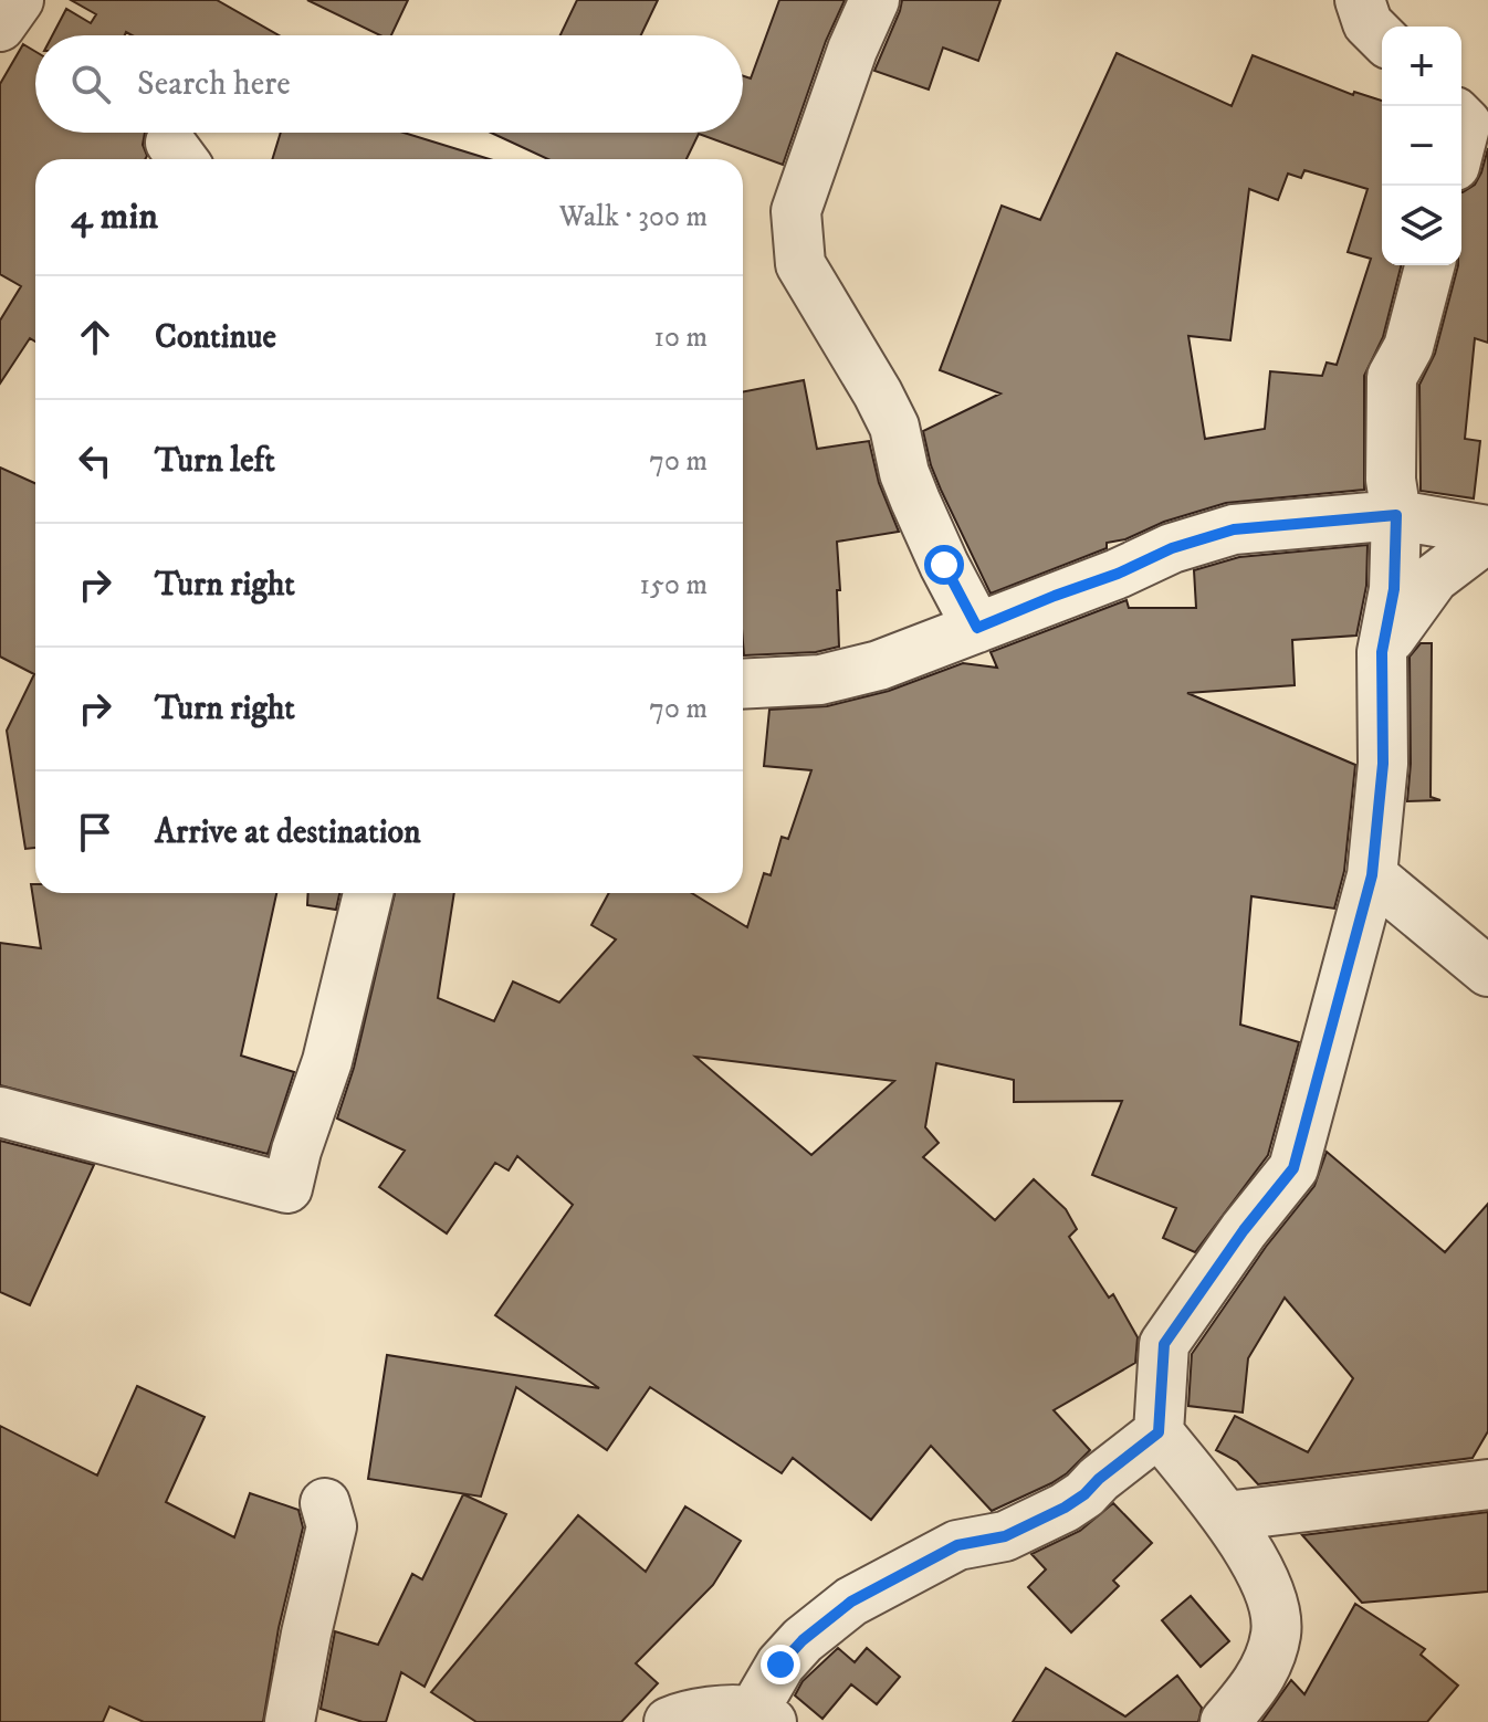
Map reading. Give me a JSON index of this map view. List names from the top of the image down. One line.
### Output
{"page":{"map_buttons":["+","−"],"search":"Search here","heading":["4 min","Walk · 300 m"],"list":[["Continue","10 m"],["Turn left","70 m"],["Turn right","150 m"],["Turn right","70 m"],"Arrive at destination"]}}
